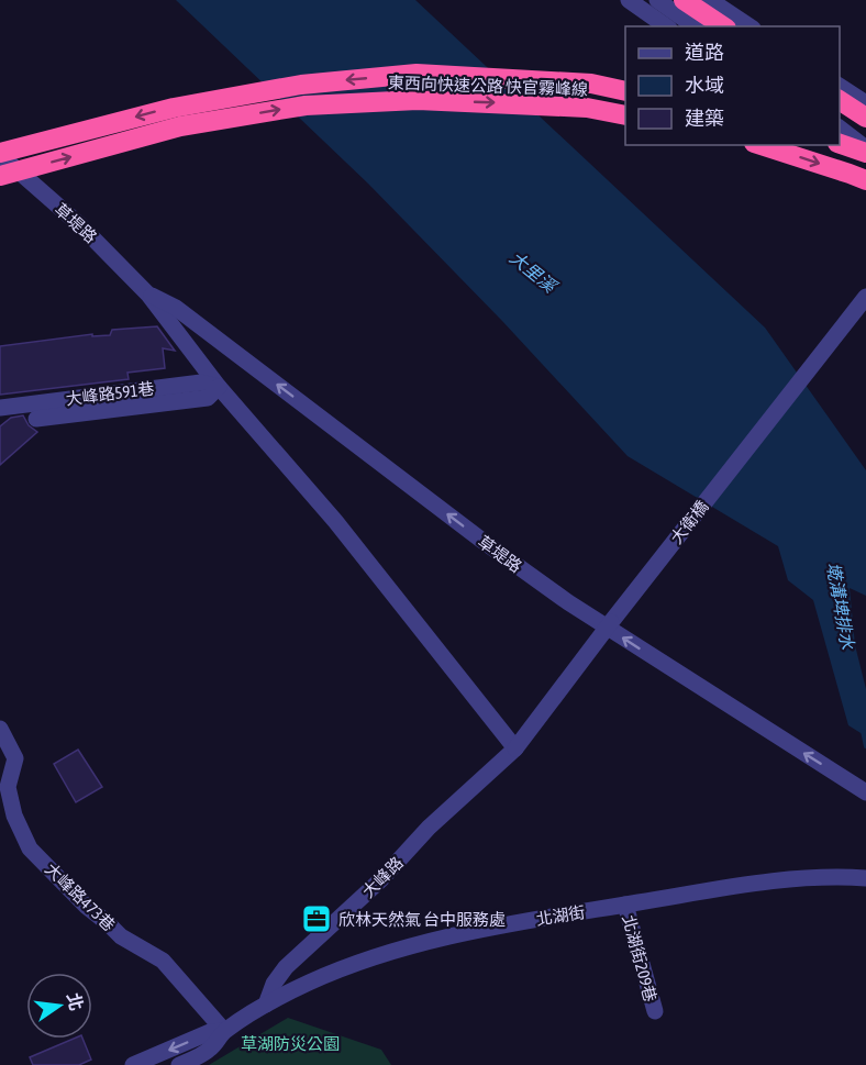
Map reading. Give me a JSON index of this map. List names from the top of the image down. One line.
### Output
{"streets":{"highway":["東西向快速公路 快官霧峰線"],"street":["草堤路","大峰路591巷","大衛橋","大峰路","大峰路473巷","北湖街","北湖街209巷"]},"crossings":[["東西向快速公路 快官霧峰線","草堤路"],["草堤路","大峰路591巷"],["草堤路","大衛橋"],["草堤路","大峰路"],["大衛橋","大峰路"],["大峰路","北湖街"],["北湖街","北湖街209巷"]],"water":["大里溪","墘溝埤排水"],"parks":["草湖防災公園"],"places":{"office":["欣林天然氣 台中服務處"]},"legend":["道路","水域","建築"],"north":"right"}
